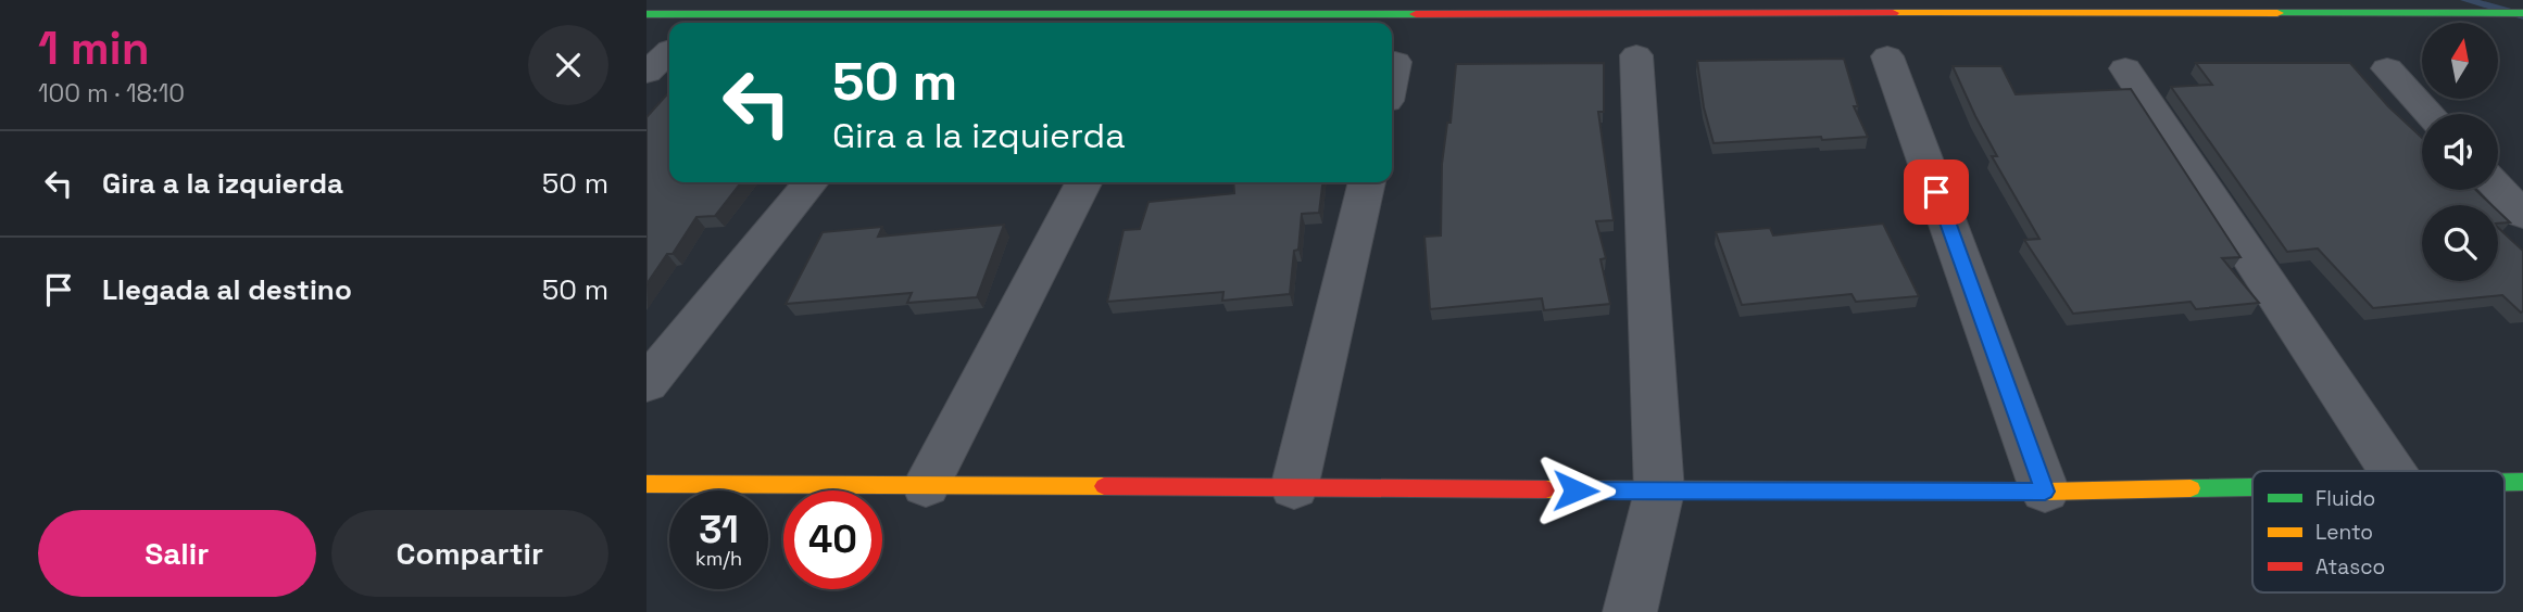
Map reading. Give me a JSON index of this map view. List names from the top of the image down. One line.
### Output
{"legend":["Fluido","Lento","Atasco"],"north":"top","page":{"heading":["1 min","100 m · 18:10"],"turn":["50 m","Gira a la izquierda"],"list":[{"name":"Gira a la izquierda","value":"50 m"},{"name":"Llegada al destino","value":"50 m"}],"speed":"31 km/h","limit":"40","buttons":["Salir","Compartir"]}}
